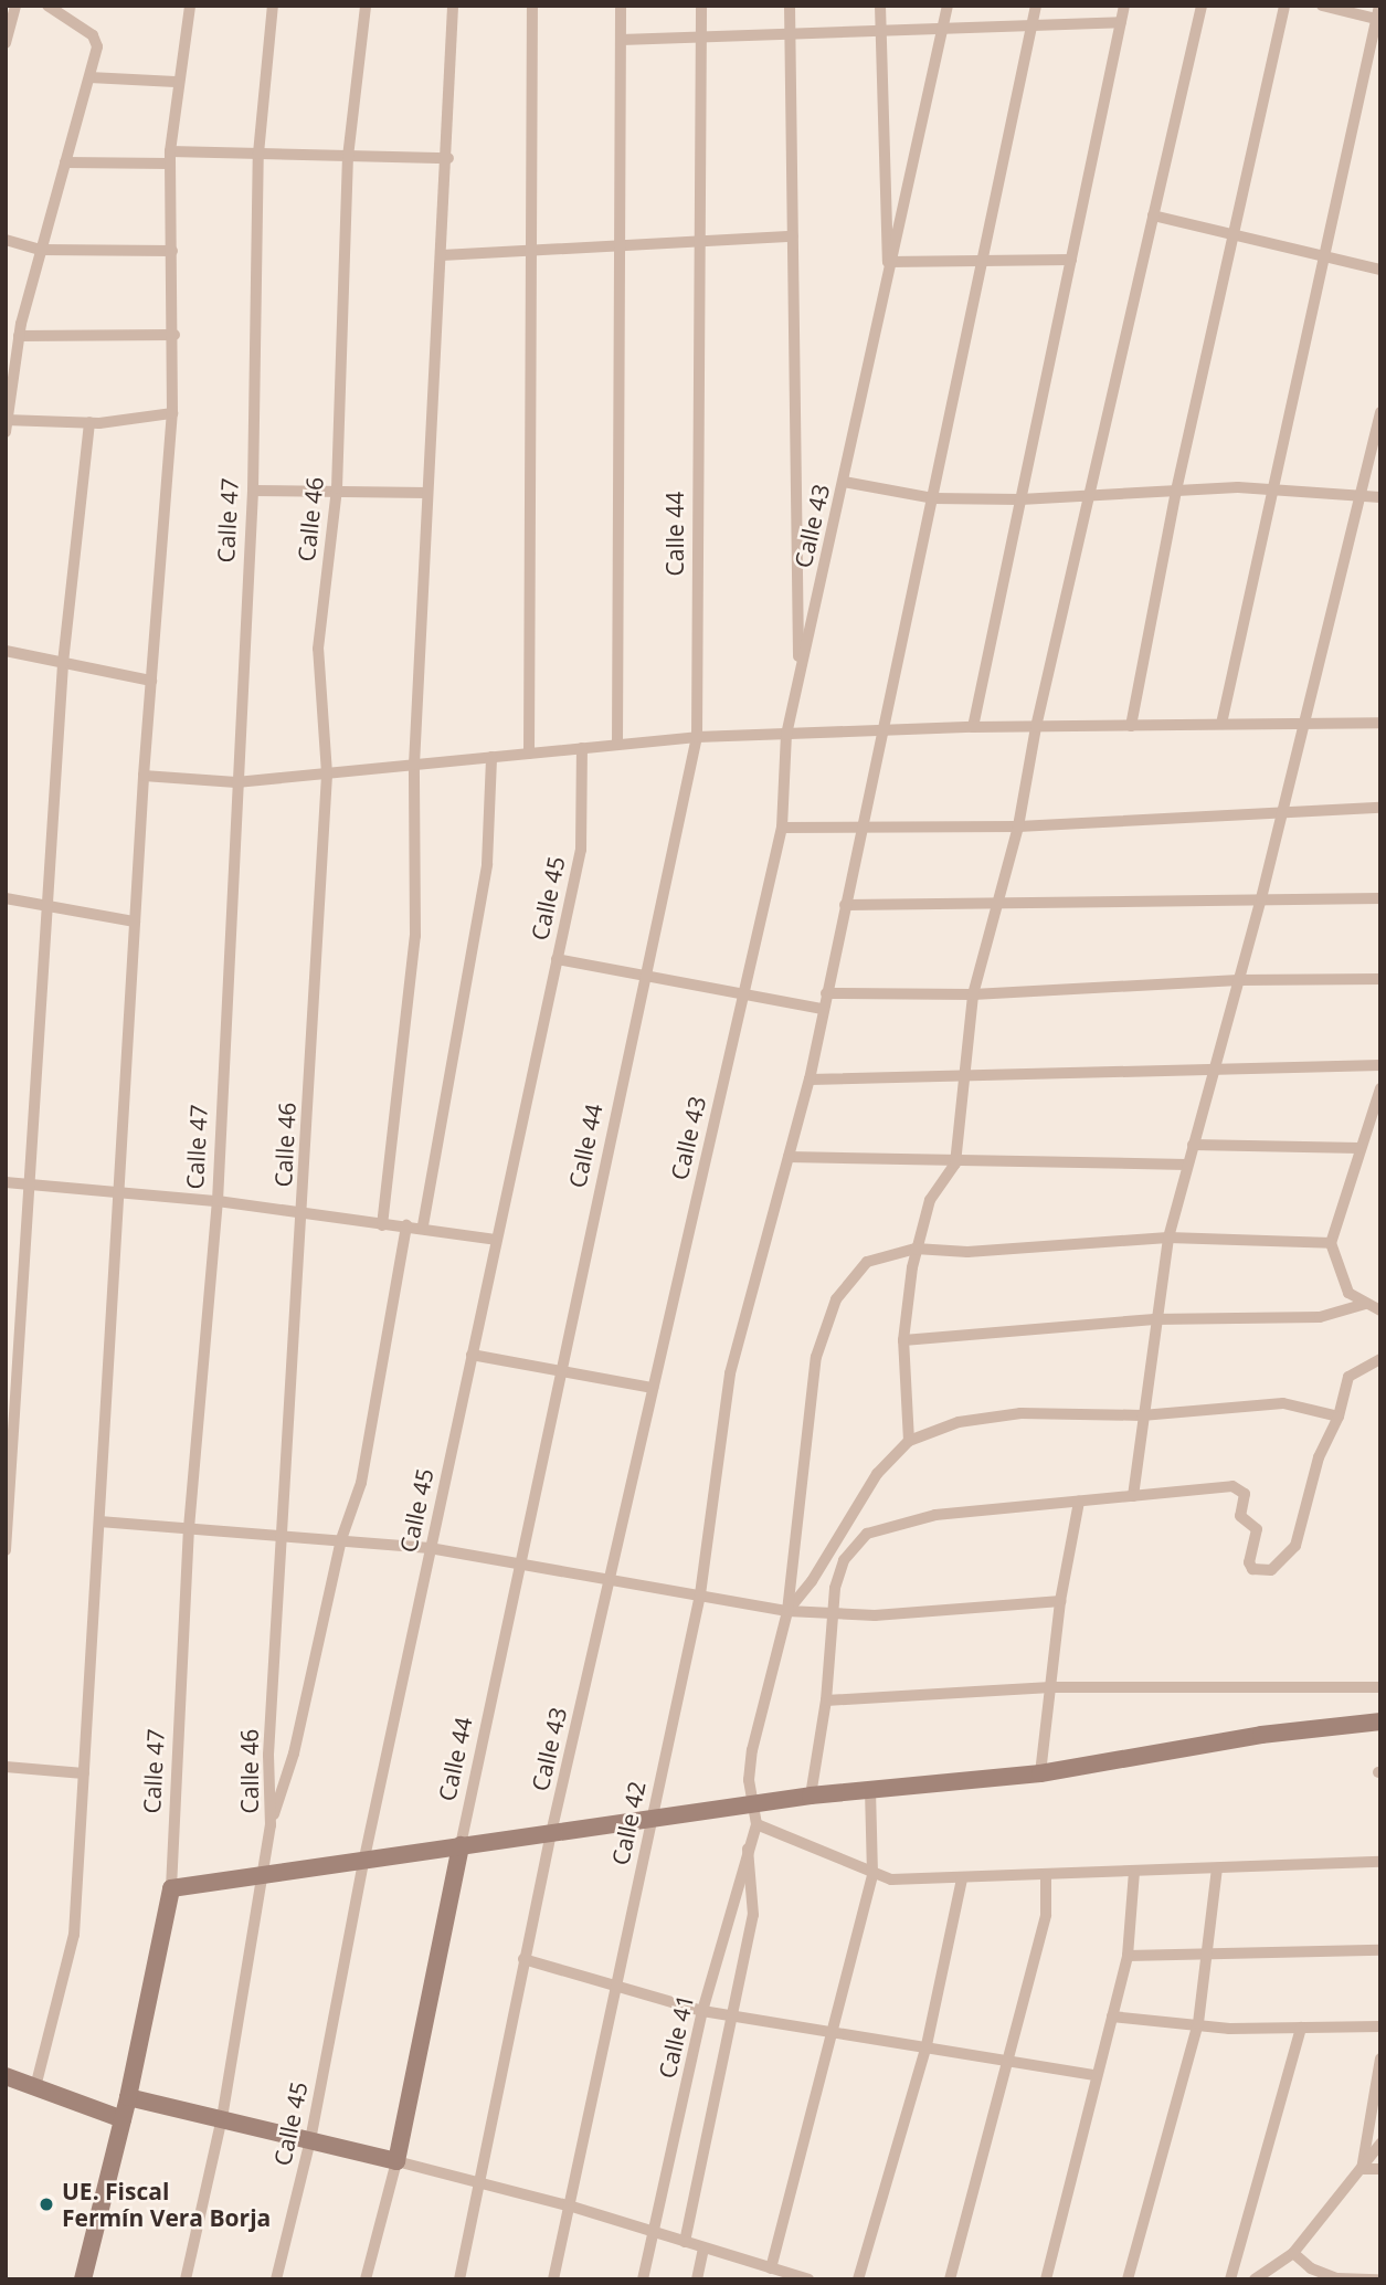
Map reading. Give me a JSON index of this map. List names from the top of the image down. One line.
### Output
{"streets":{"street":["Calle 46","Calle 47","Calle 43","Calle 44","Calle 45","Calle 42","Calle 41"]},"places":["UE. Fiscal Fermín Vera Borja"]}
